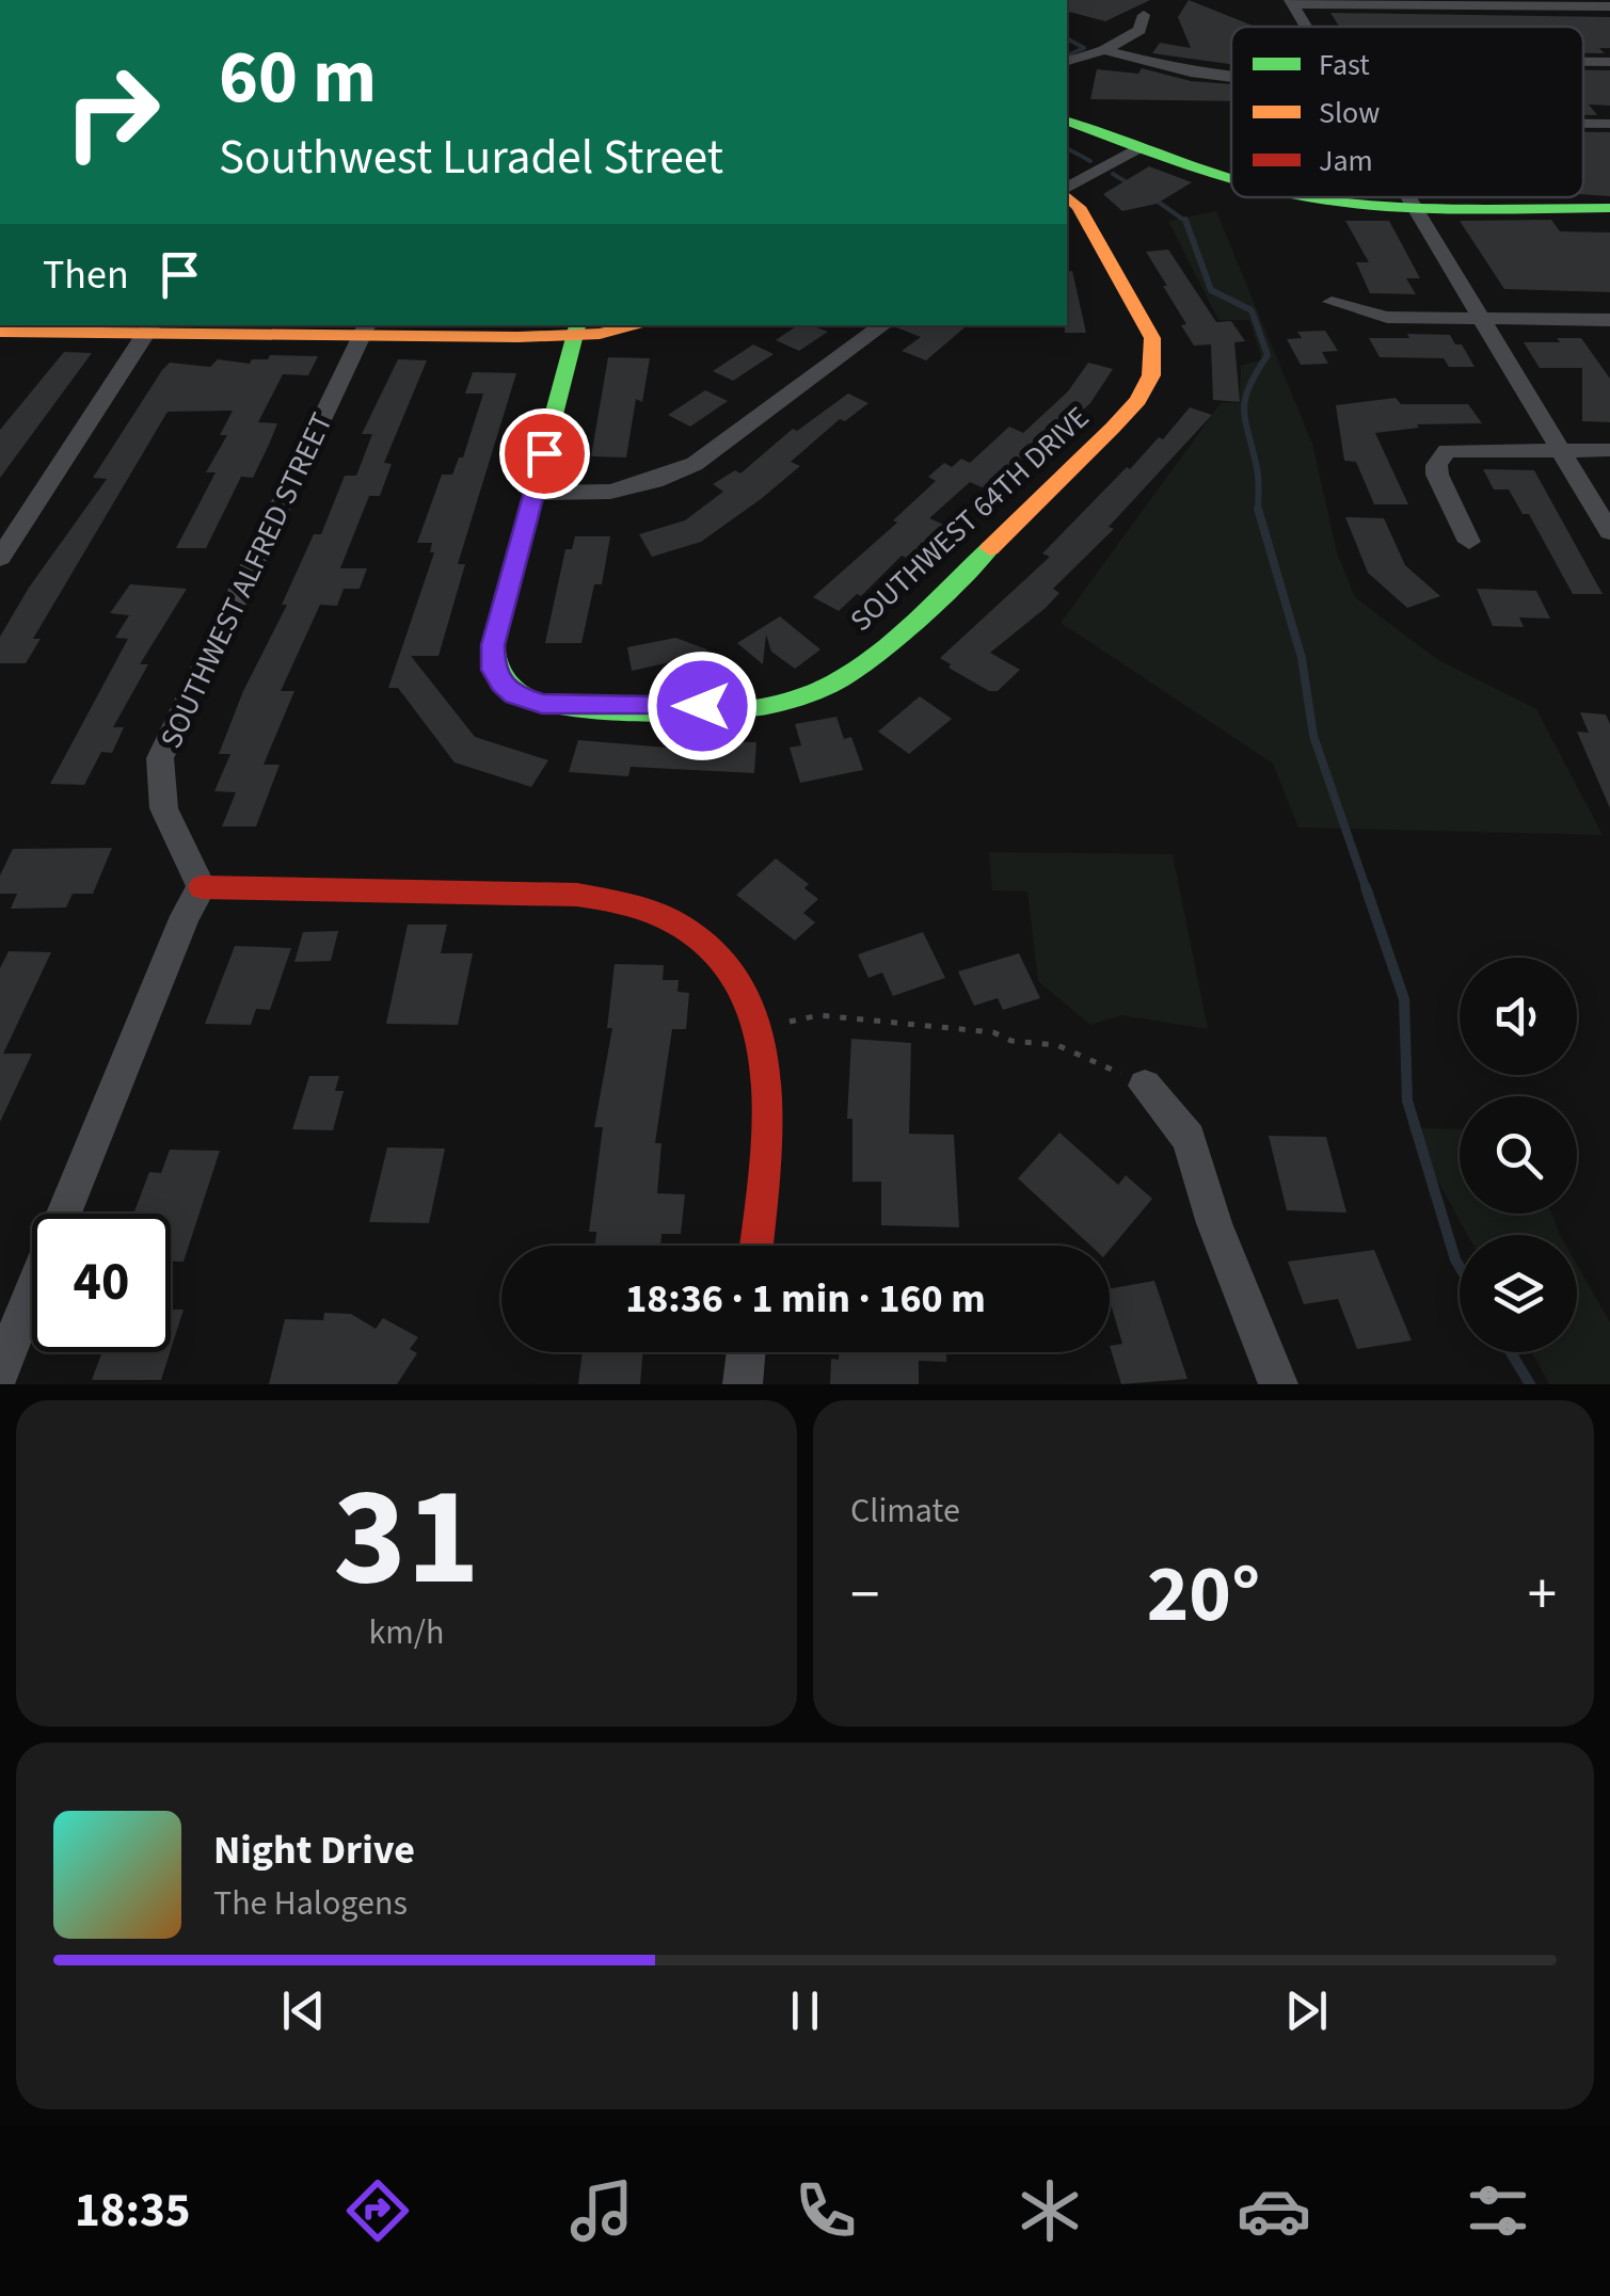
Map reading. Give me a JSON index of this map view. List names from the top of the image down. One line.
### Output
{"streets":{"street":["SOUTHWEST 64TH DRIVE","SOUTHWEST ALFRED STREET"]},"legend":["Fast","Slow","Jam"],"page":{"turn":["60 m","Southwest Luradel Street"],"then":"Then","limit":"40","trip":"18:36 · 1 min · 160 m","tile":[["31","km/h"],"Climate"],"heat":["−","20°","+"],"song":["Night Drive","The Halogens"],"tabs":"18:35"}}
